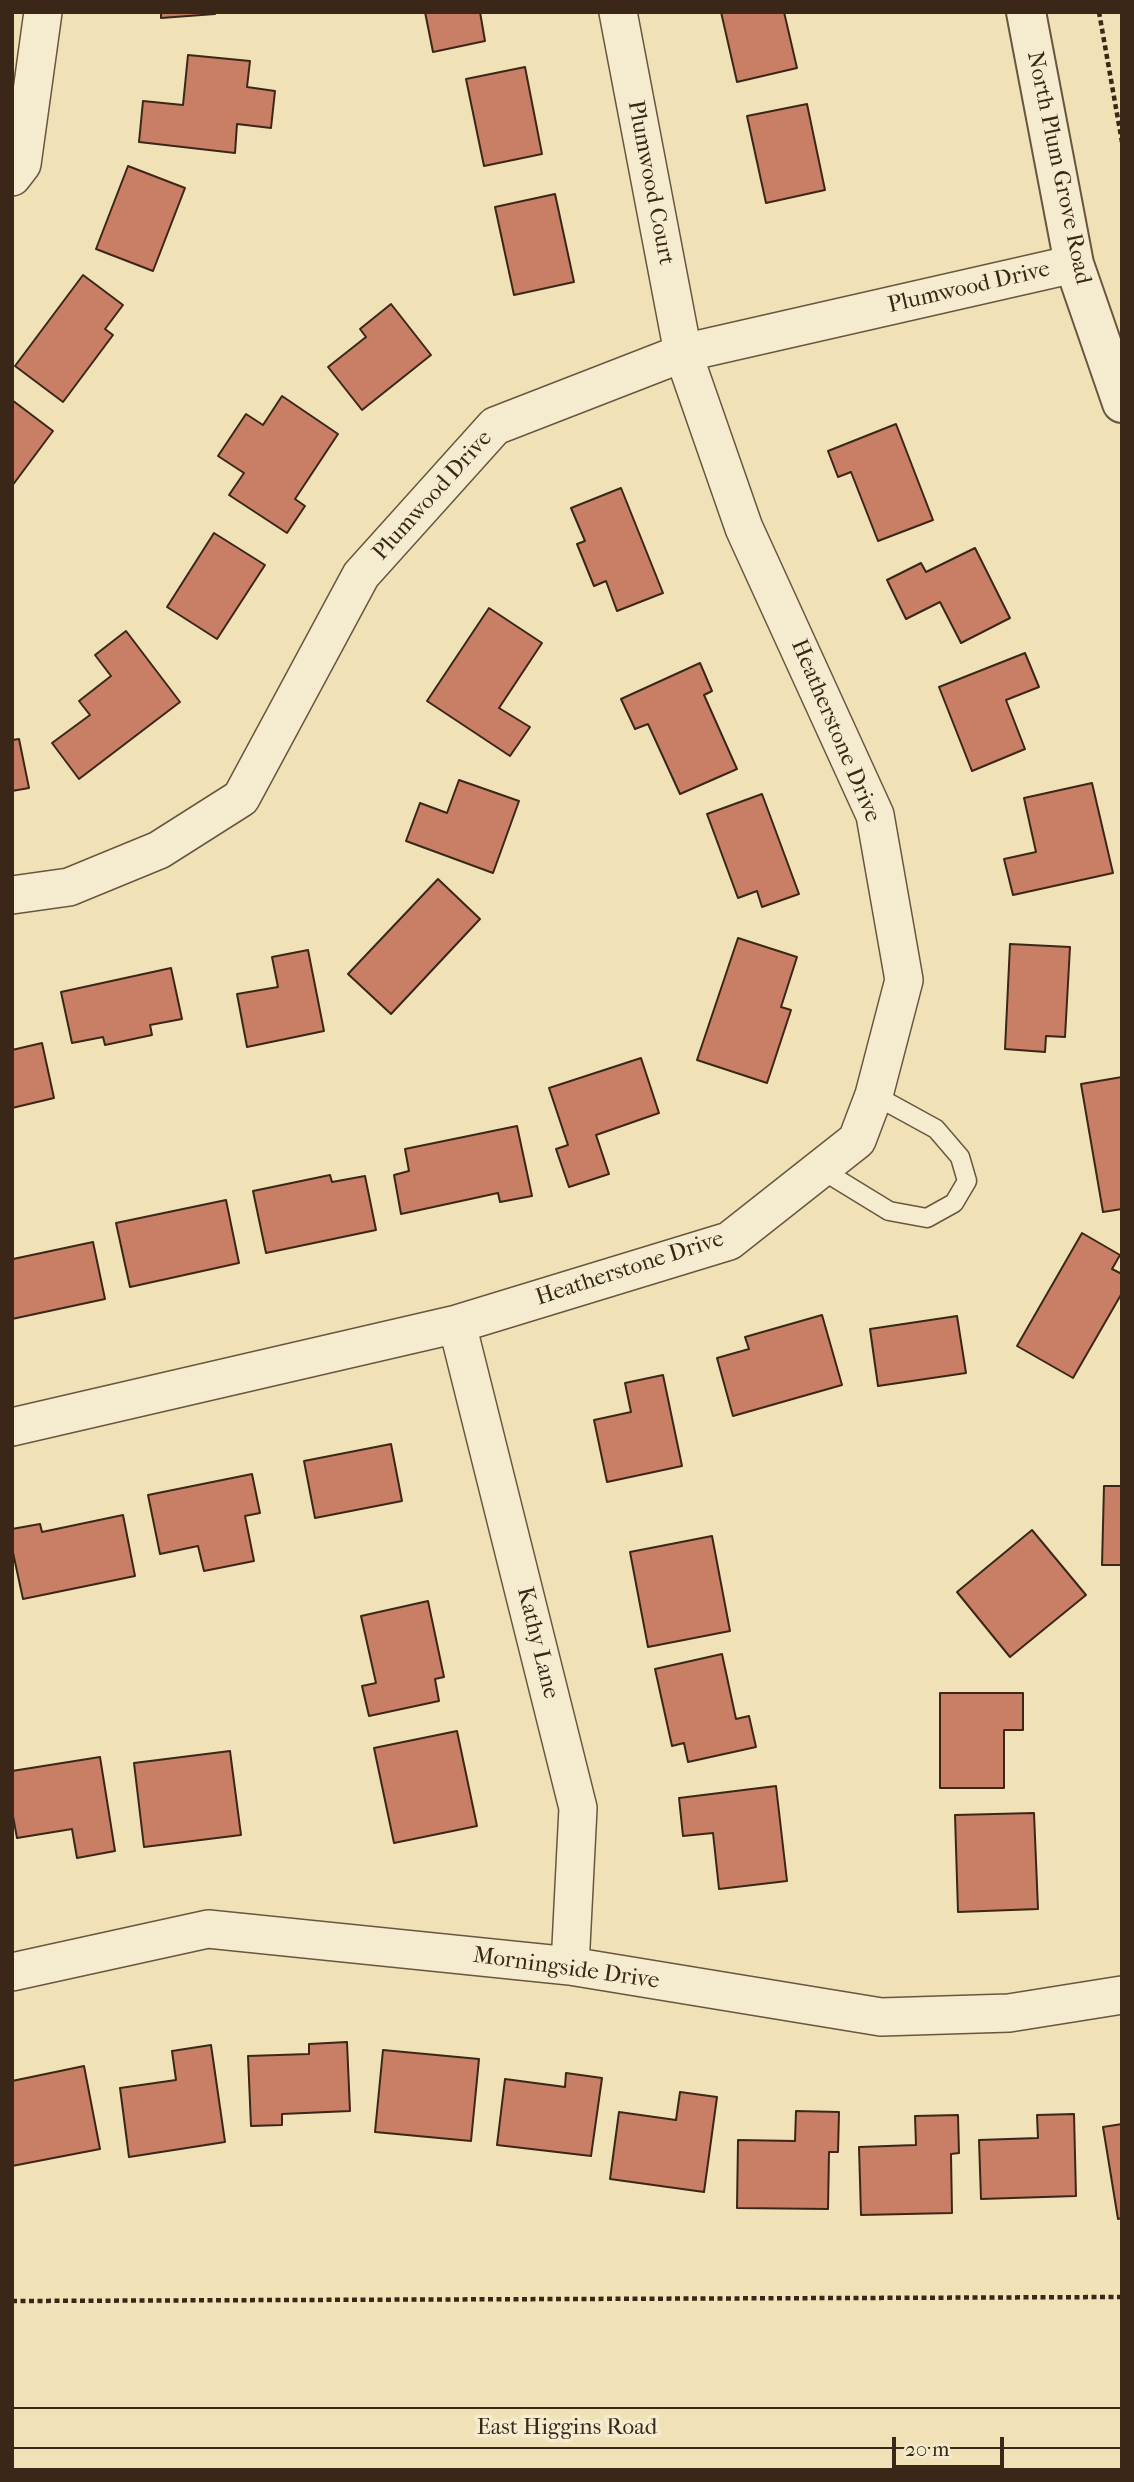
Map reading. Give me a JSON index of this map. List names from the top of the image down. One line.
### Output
{"streets":{"main road":["East Higgins Road"],"street":["North Plum Grove Road","Plumwood Court","Plumwood Drive","Heatherstone Drive","Kathy Lane","Morningside Drive"]},"crossings":[["North Plum Grove Road","Plumwood Drive"],["Plumwood Court","Plumwood Drive"],["Plumwood Court","Heatherstone Drive"],["Plumwood Drive","Heatherstone Drive"],["Heatherstone Drive","Kathy Lane"],["Kathy Lane","Morningside Drive"]],"scale_bar":"20 m"}
